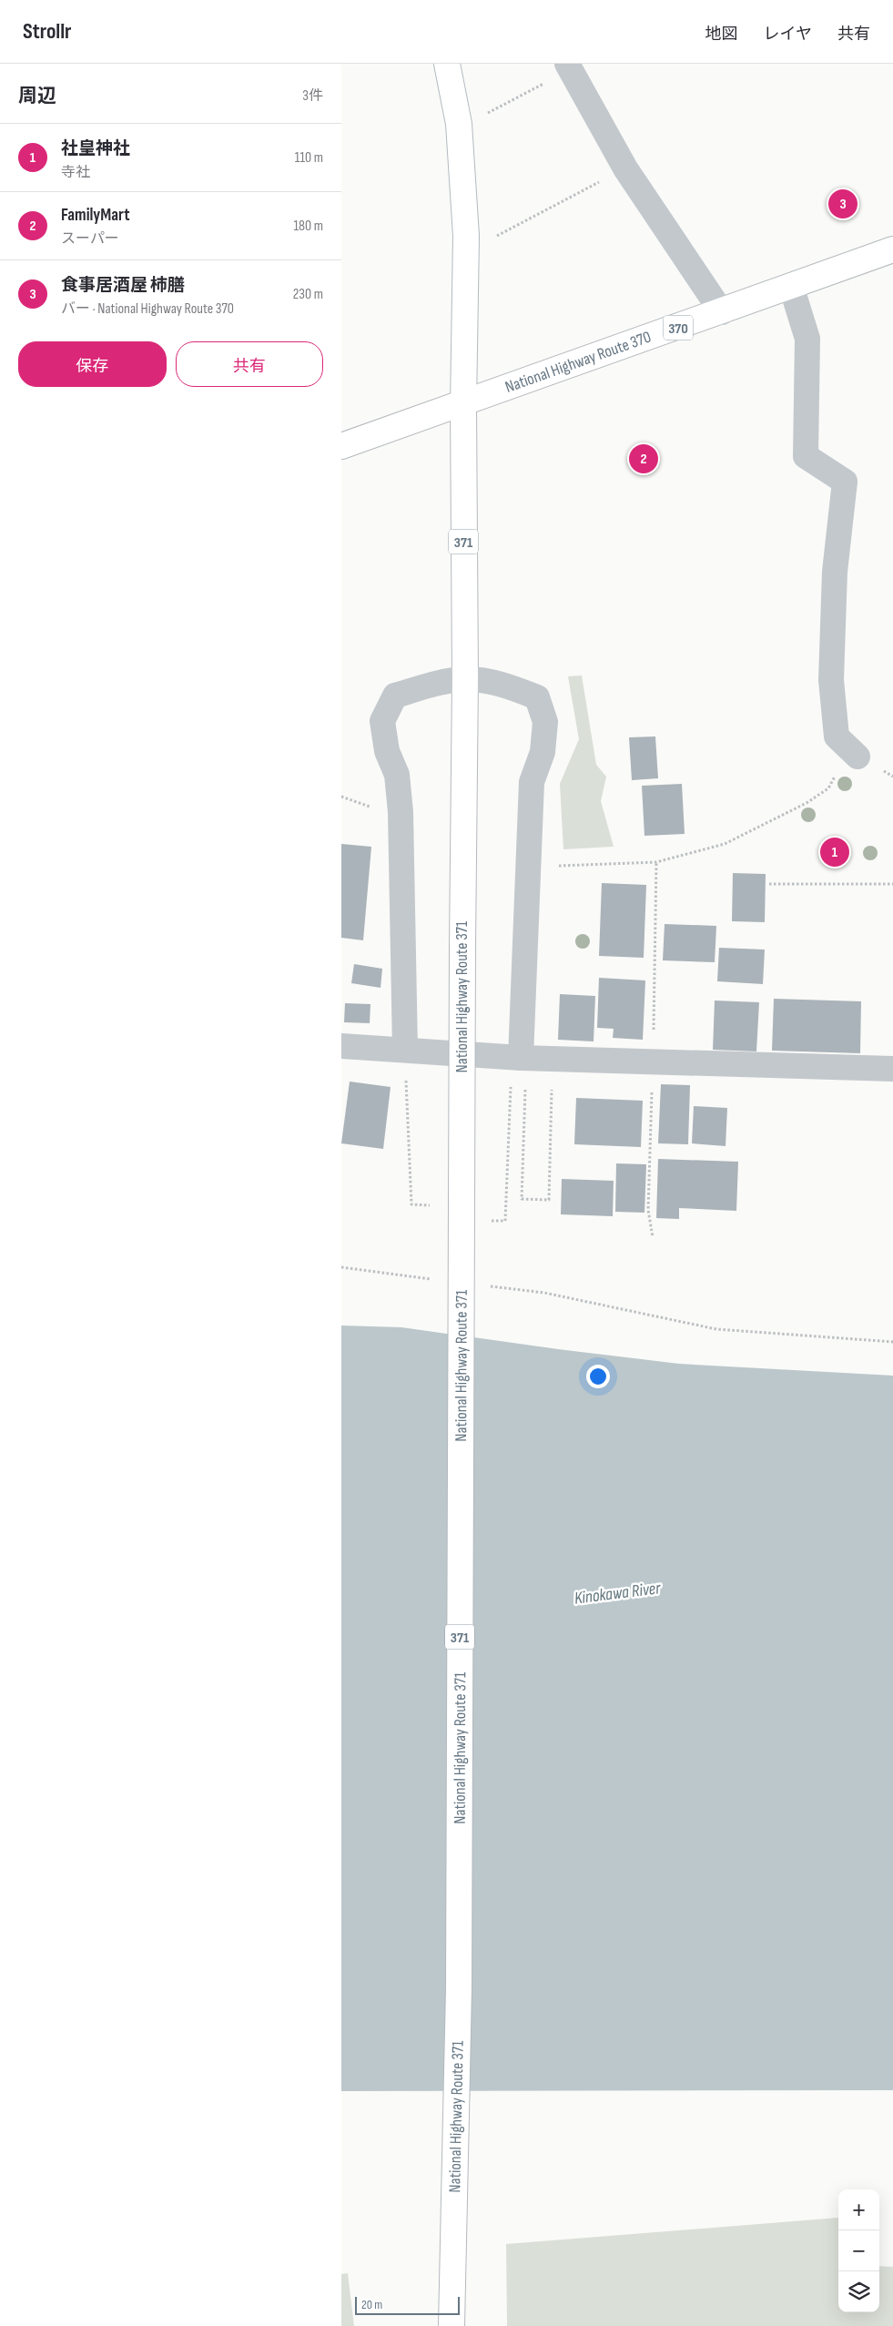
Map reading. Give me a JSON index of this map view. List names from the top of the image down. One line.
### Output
{"streets":{"main road":["370","National Highway Route 370","371","National Highway Route 371"]},"crossings":[["National Highway Route 370","National Highway Route 371"]],"water":["Kinokawa River"],"scale_bar":"20 m","page":{"header":"Strollr","nav":["地図","レイヤ","共有"],"heading":["周辺","3件"],"list":[{"mark":"1","name":"社皇神社","note":"寺社","value":"110 m"},{"mark":"2","name":"FamilyMart","note":"スーパー","value":"180 m"},{"mark":"3","name":"食事居酒屋 柿膳","note":"バー · National Highway Route 370","value":"230 m"}],"pins":["3","2","1"],"buttons":["保存","共有"],"map_buttons":["+","−"],"scale":"20 m"}}
